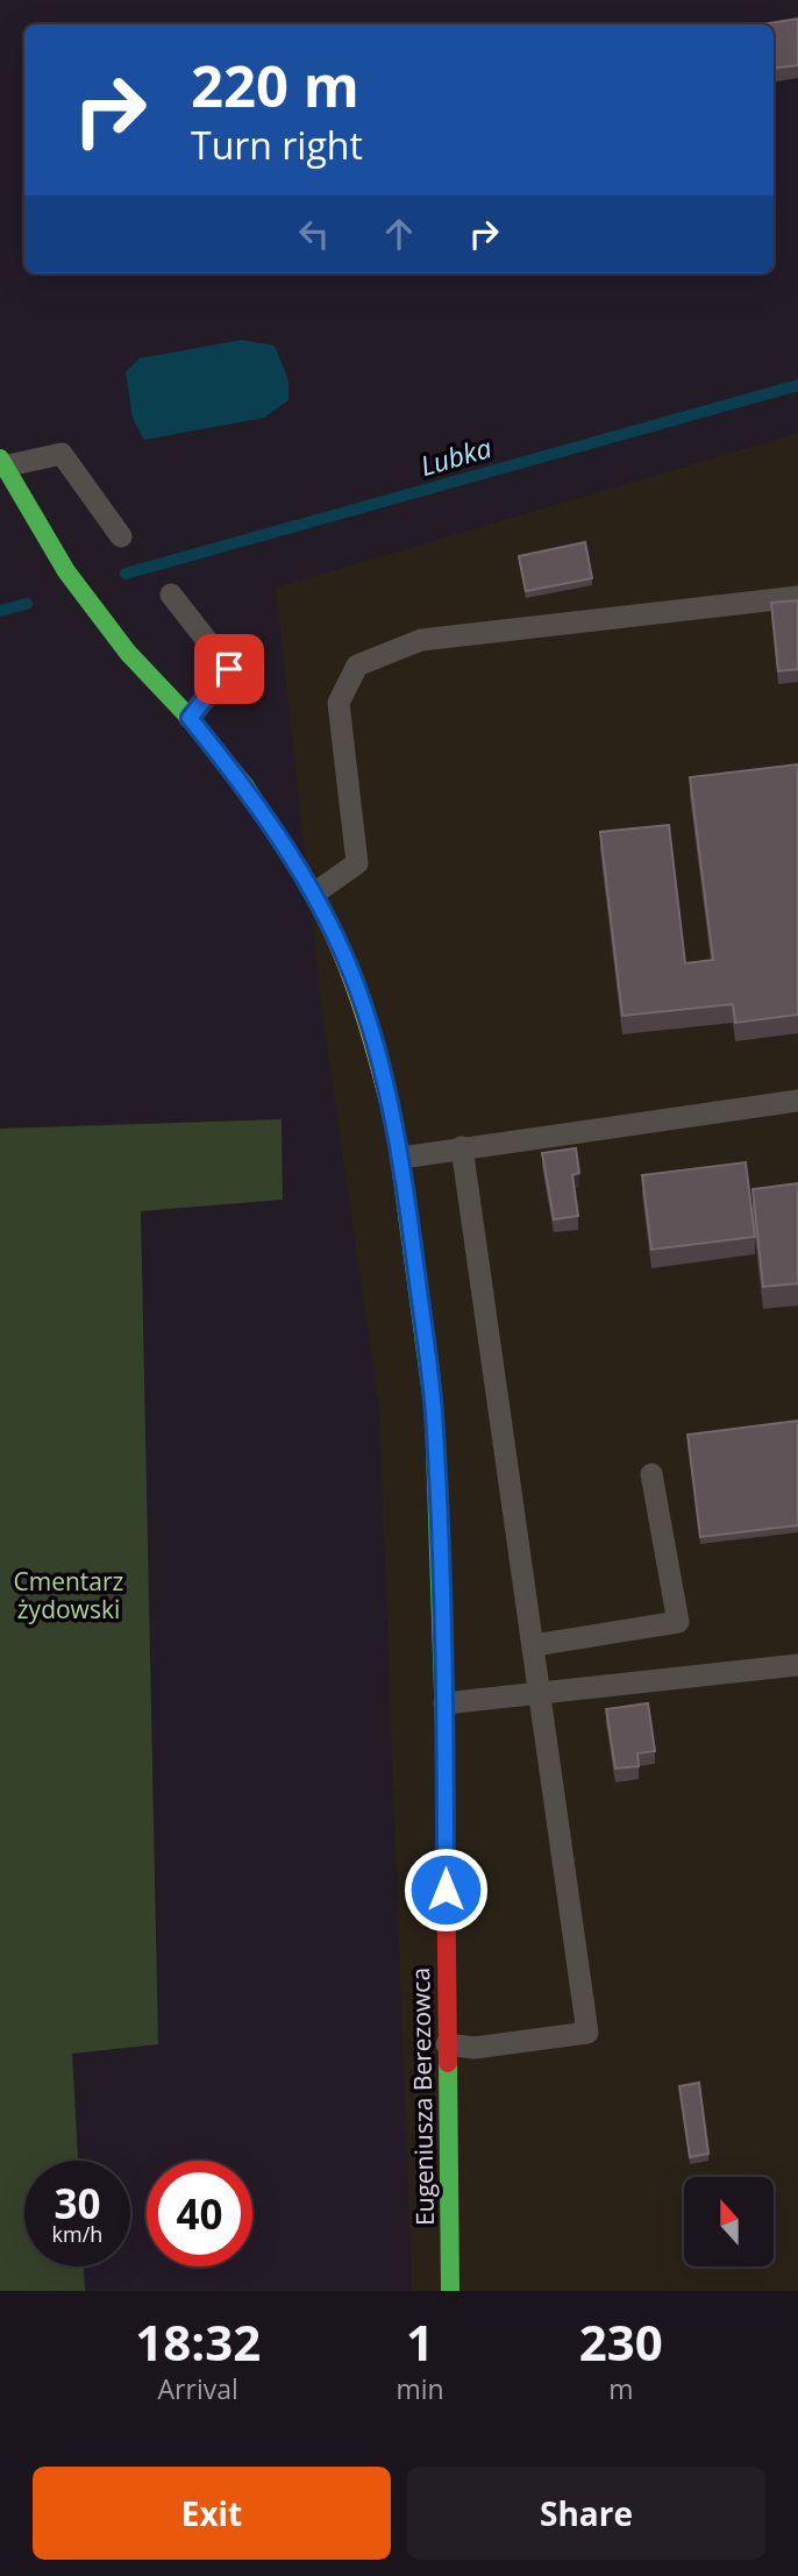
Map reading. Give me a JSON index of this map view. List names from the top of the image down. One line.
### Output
{"streets":{"street":["Eugeniusza Berezowca"]},"water":["Lubka"],"parks":["Cmentarz żydowski"],"north":"top","page":{"turn":["220 m","Turn right"],"speed":"30 km/h","limit":"40","eta":["18:32","Arrival","1","min","230","m"],"buttons":["Exit","Share"]}}
